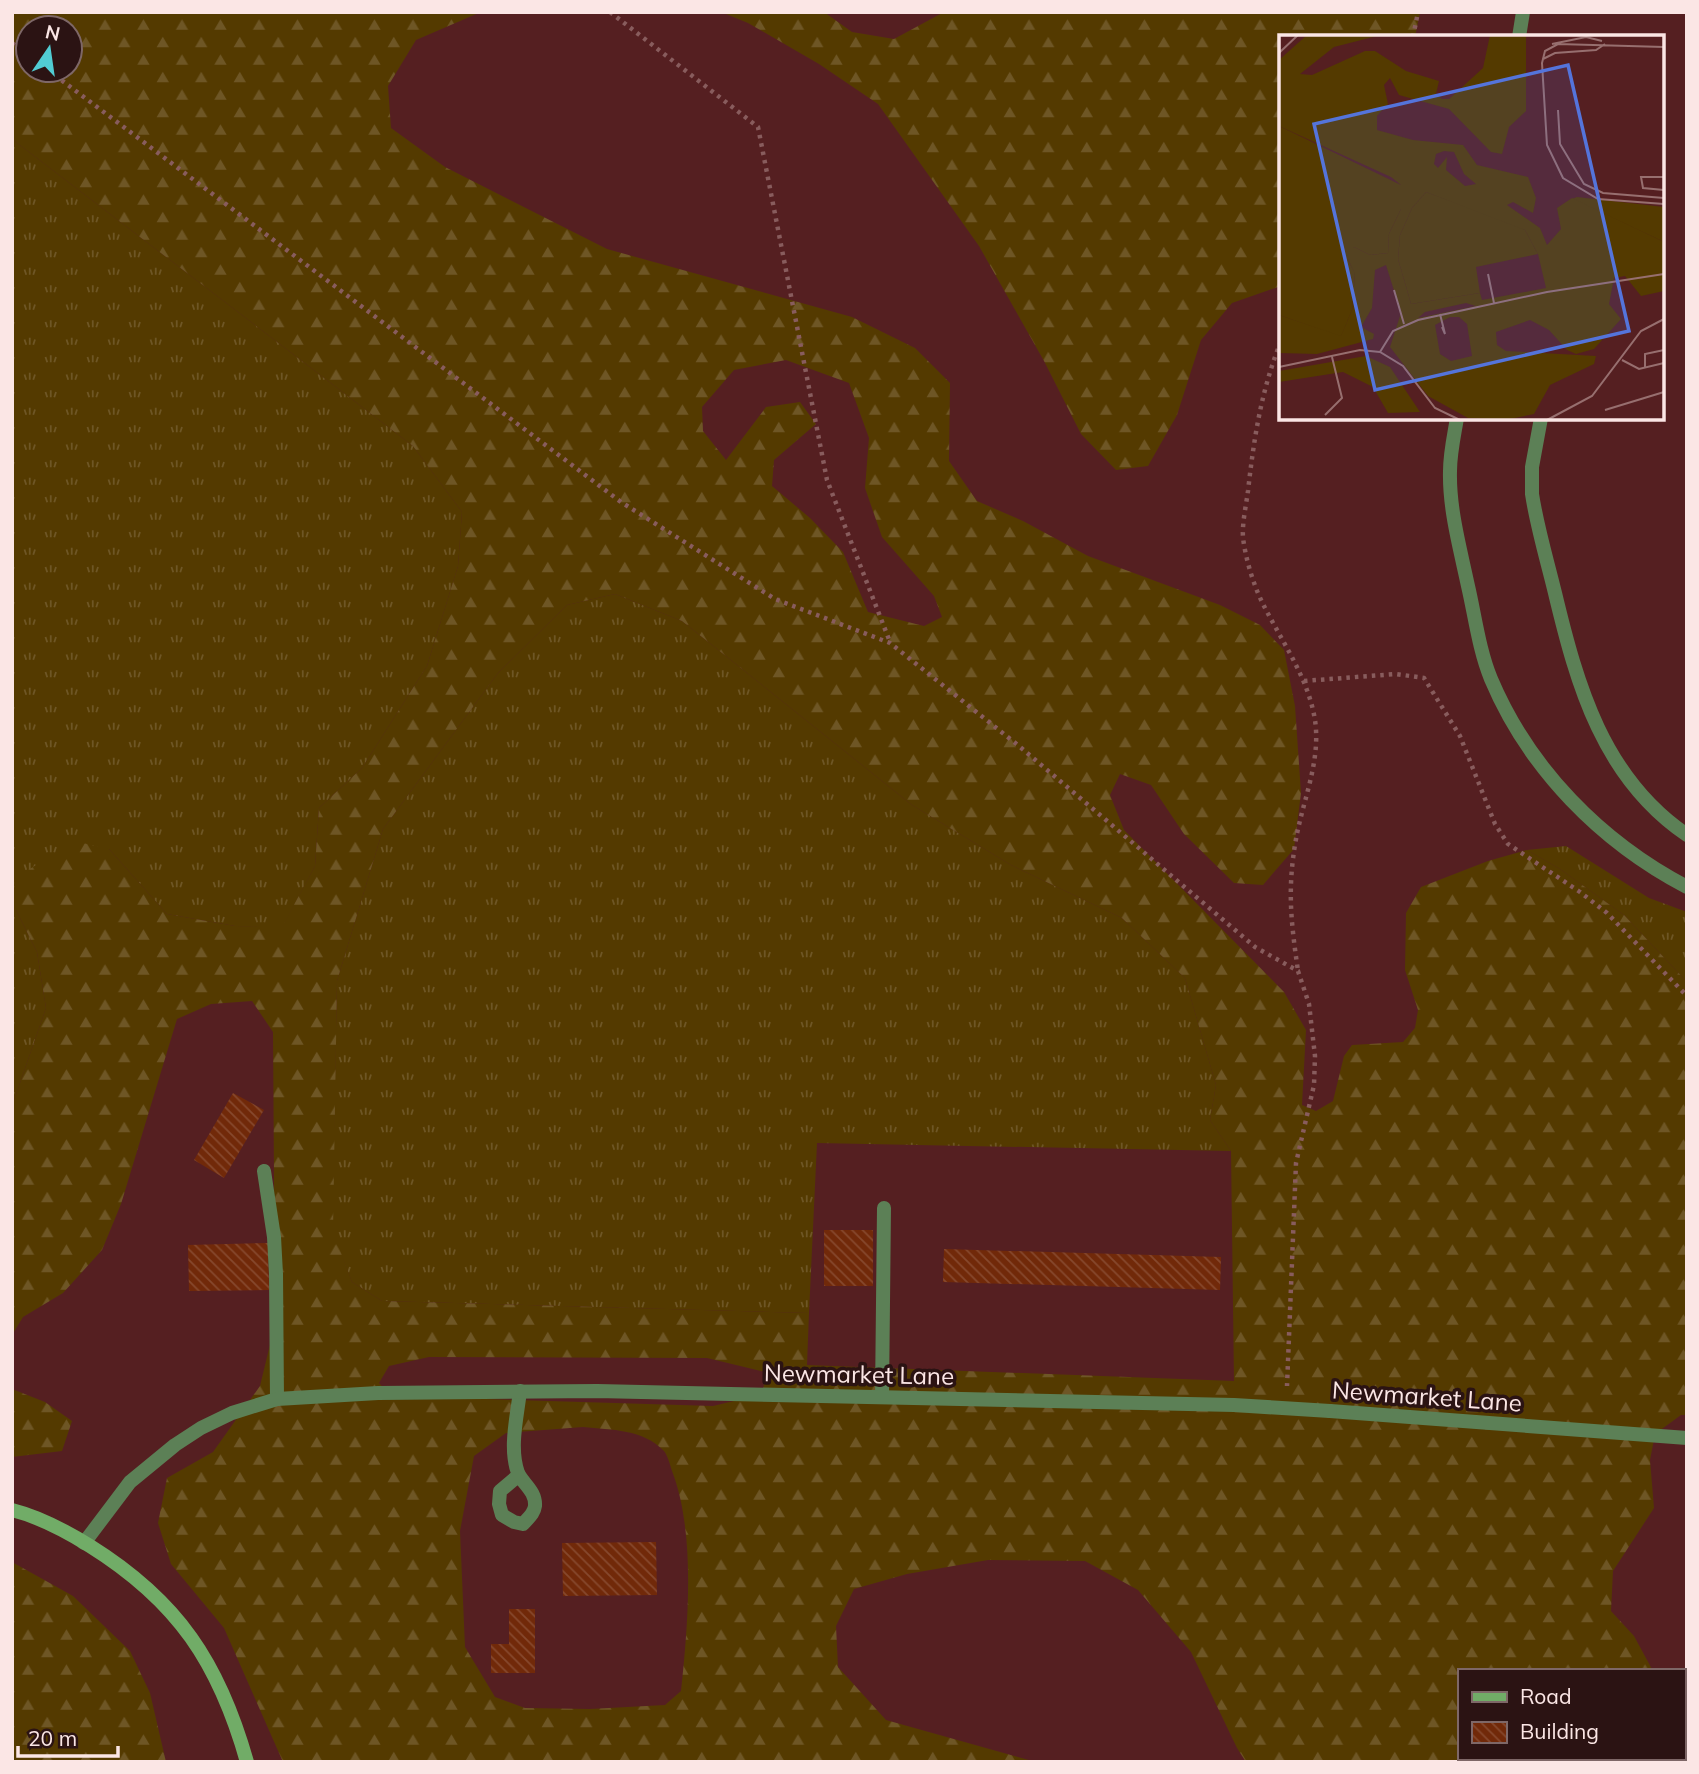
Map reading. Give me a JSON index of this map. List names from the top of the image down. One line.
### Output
{"streets":{"street":["Newmarket Lane"]},"legend":["Road","Building"],"scale_bar":"20 m","north":"top"}
